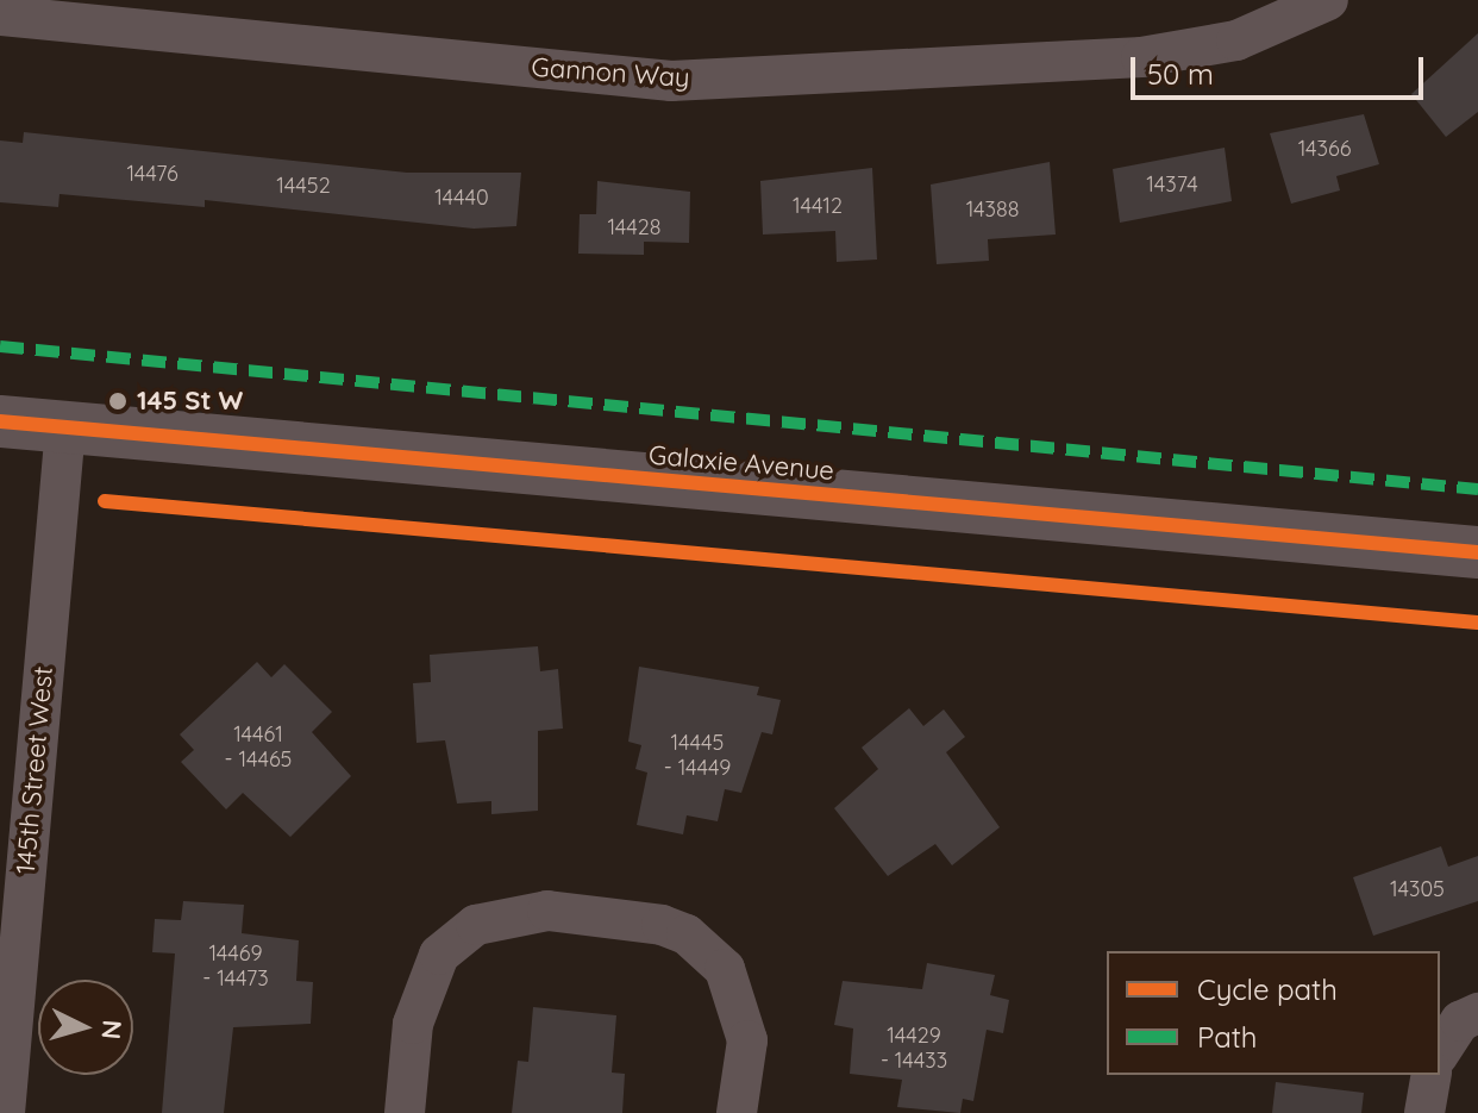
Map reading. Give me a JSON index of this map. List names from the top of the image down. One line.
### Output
{"streets":{"street":["Gannon Way","Galaxie Avenue","145th Street West"]},"crossings":[["Galaxie Avenue","145th Street West"]],"places":["145 St W"],"house_numbers":["14366","14476","14374","14452","14440","14412","14388","14428","14461 - 14465","14445 - 14449","14305","14469 - 14473","14429 - 14433"],"legend":["Cycle path","Path"],"scale_bar":"50 m","north":"right"}
